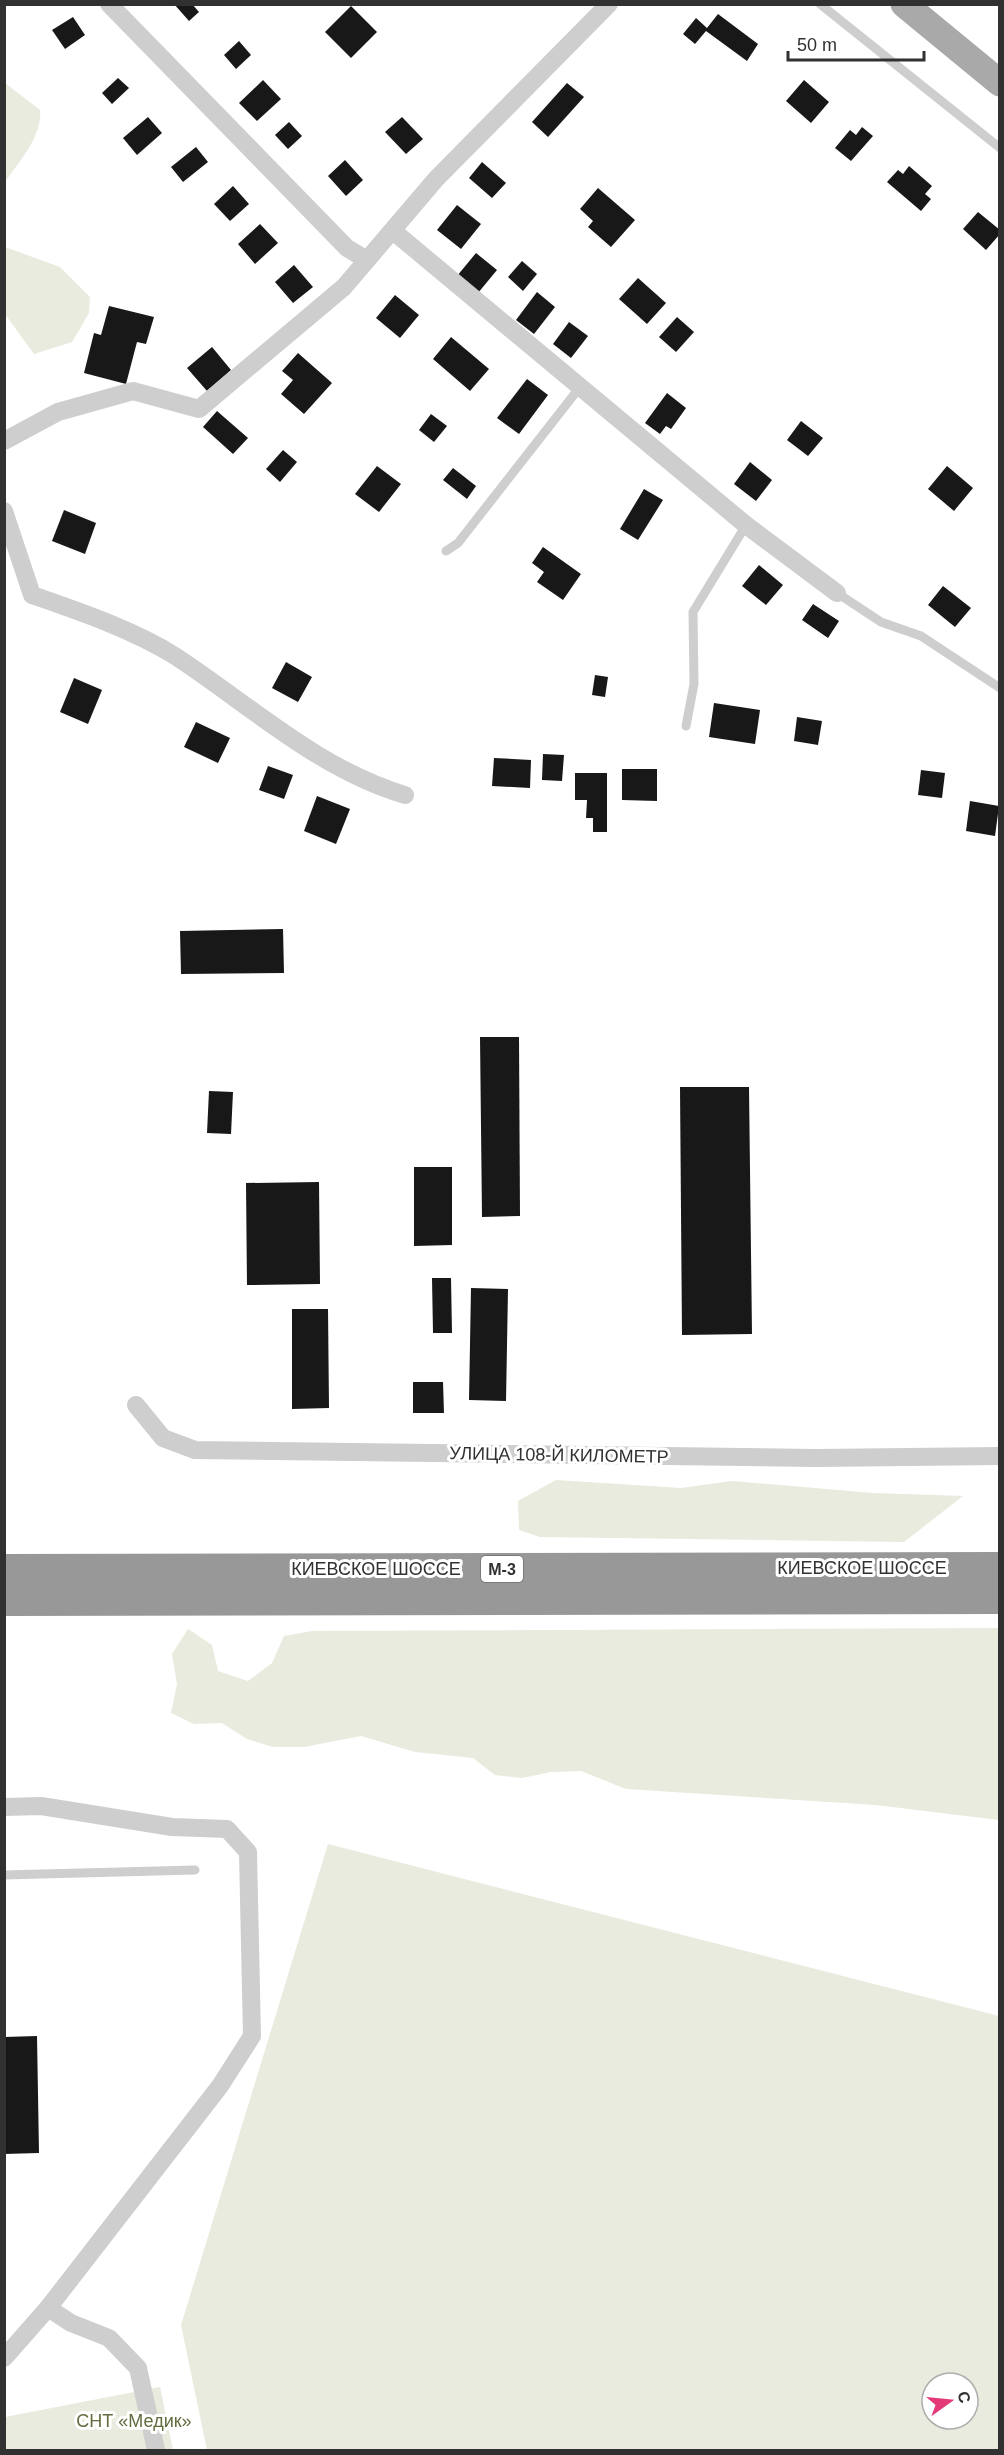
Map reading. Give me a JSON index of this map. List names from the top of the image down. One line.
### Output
{"streets":{"highway":["КИЕВСКОЕ ШОССЕ","М-3"],"street":["УЛИЦА 108-Й КИЛОМЕТР"]},"parks":["СНТ «Медик»"],"scale_bar":"50 m","north":"right"}
